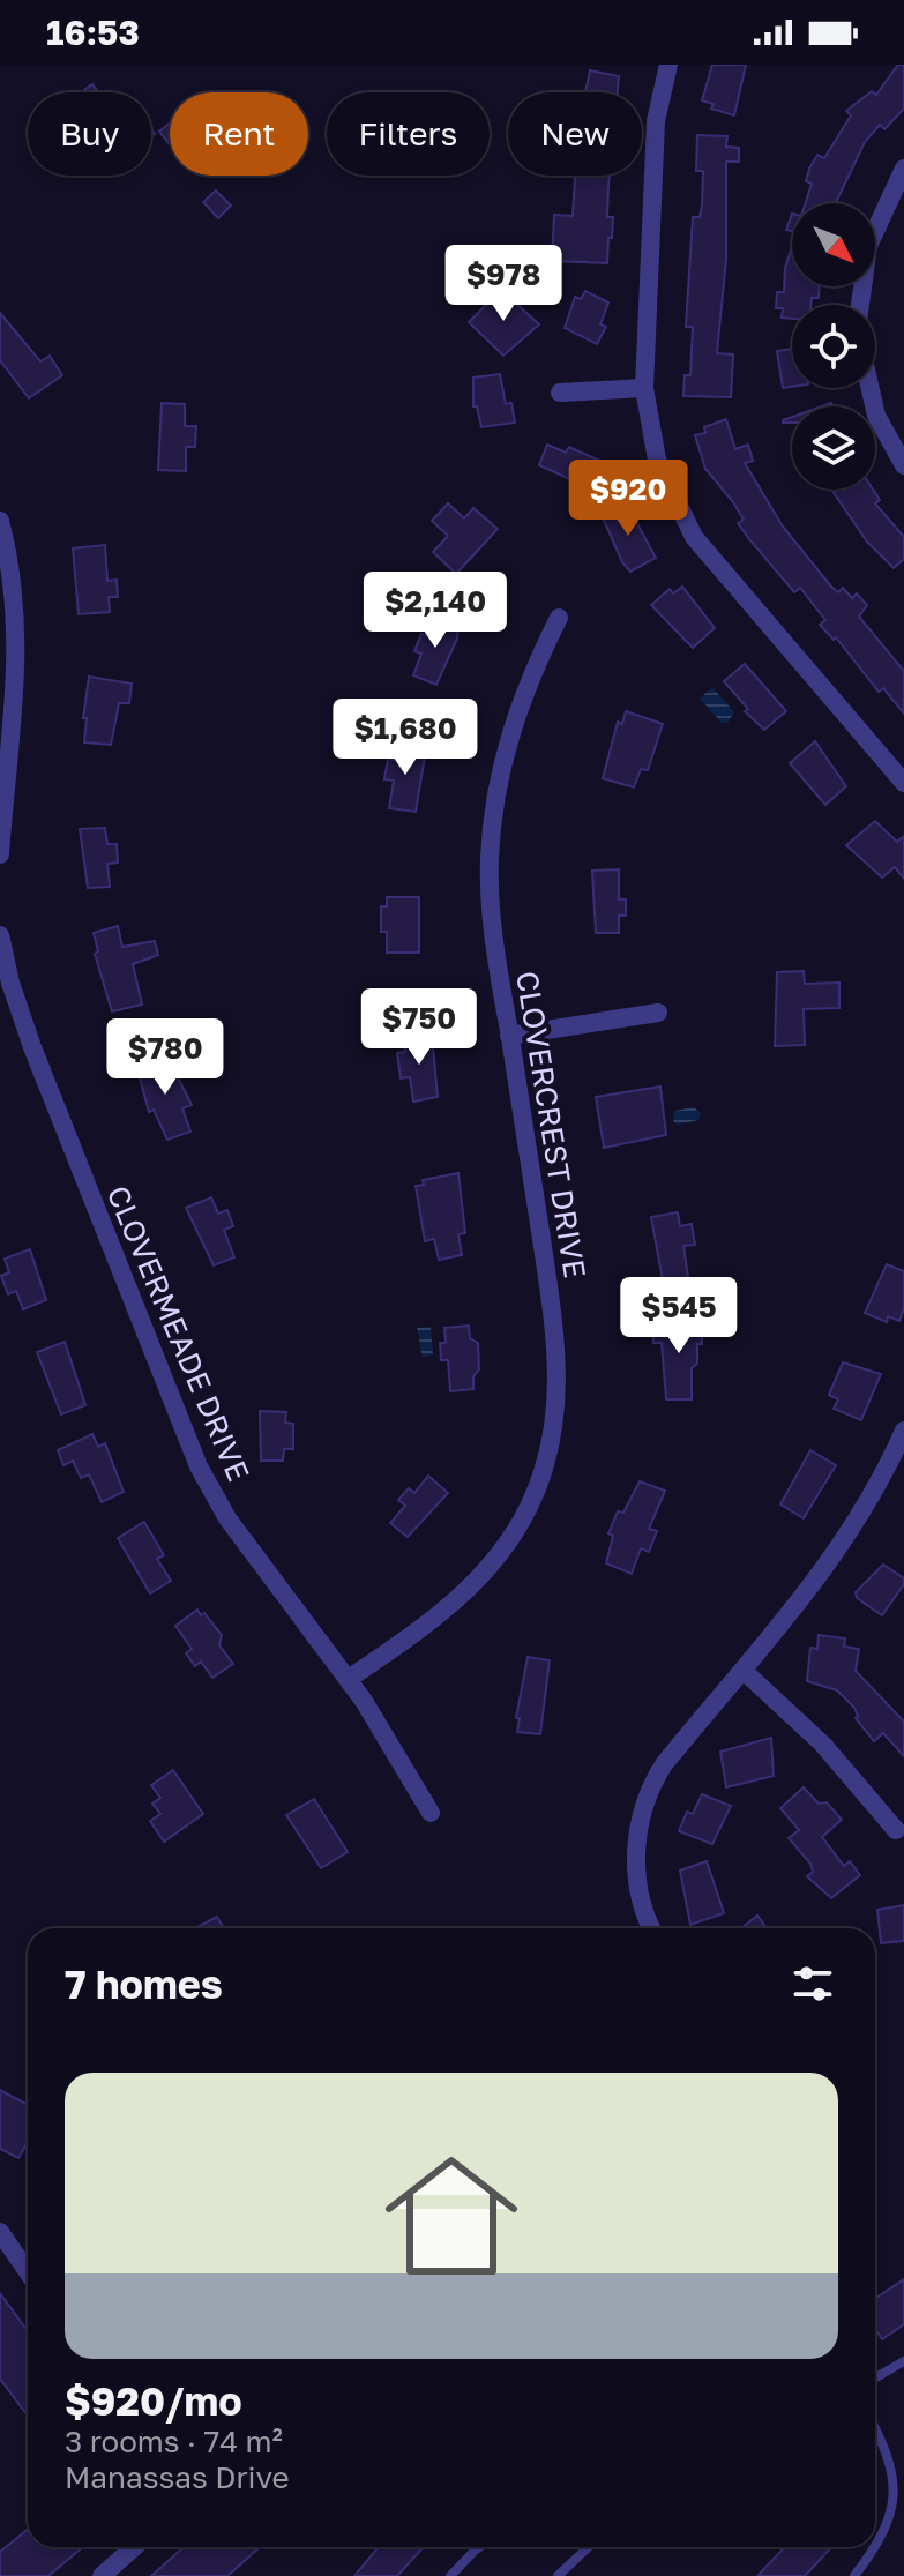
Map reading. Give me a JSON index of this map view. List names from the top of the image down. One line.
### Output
{"streets":{"street":["CLOVERCREST DRIVE","CLOVERMEADE DRIVE"]},"crossings":[["CLOVERCREST DRIVE","CLOVERMEADE DRIVE"]],"north":"bottom right","page":{"status":"16:53","chip":["Buy","Rent","Filters","New"],"price":["$978","$920","$2,140","$1,680","$750","$780","$545"],"heading":"7 homes","list":[{"name":"$920/mo","note":"3 rooms · 74 m² · Manassas Drive"}]}}
